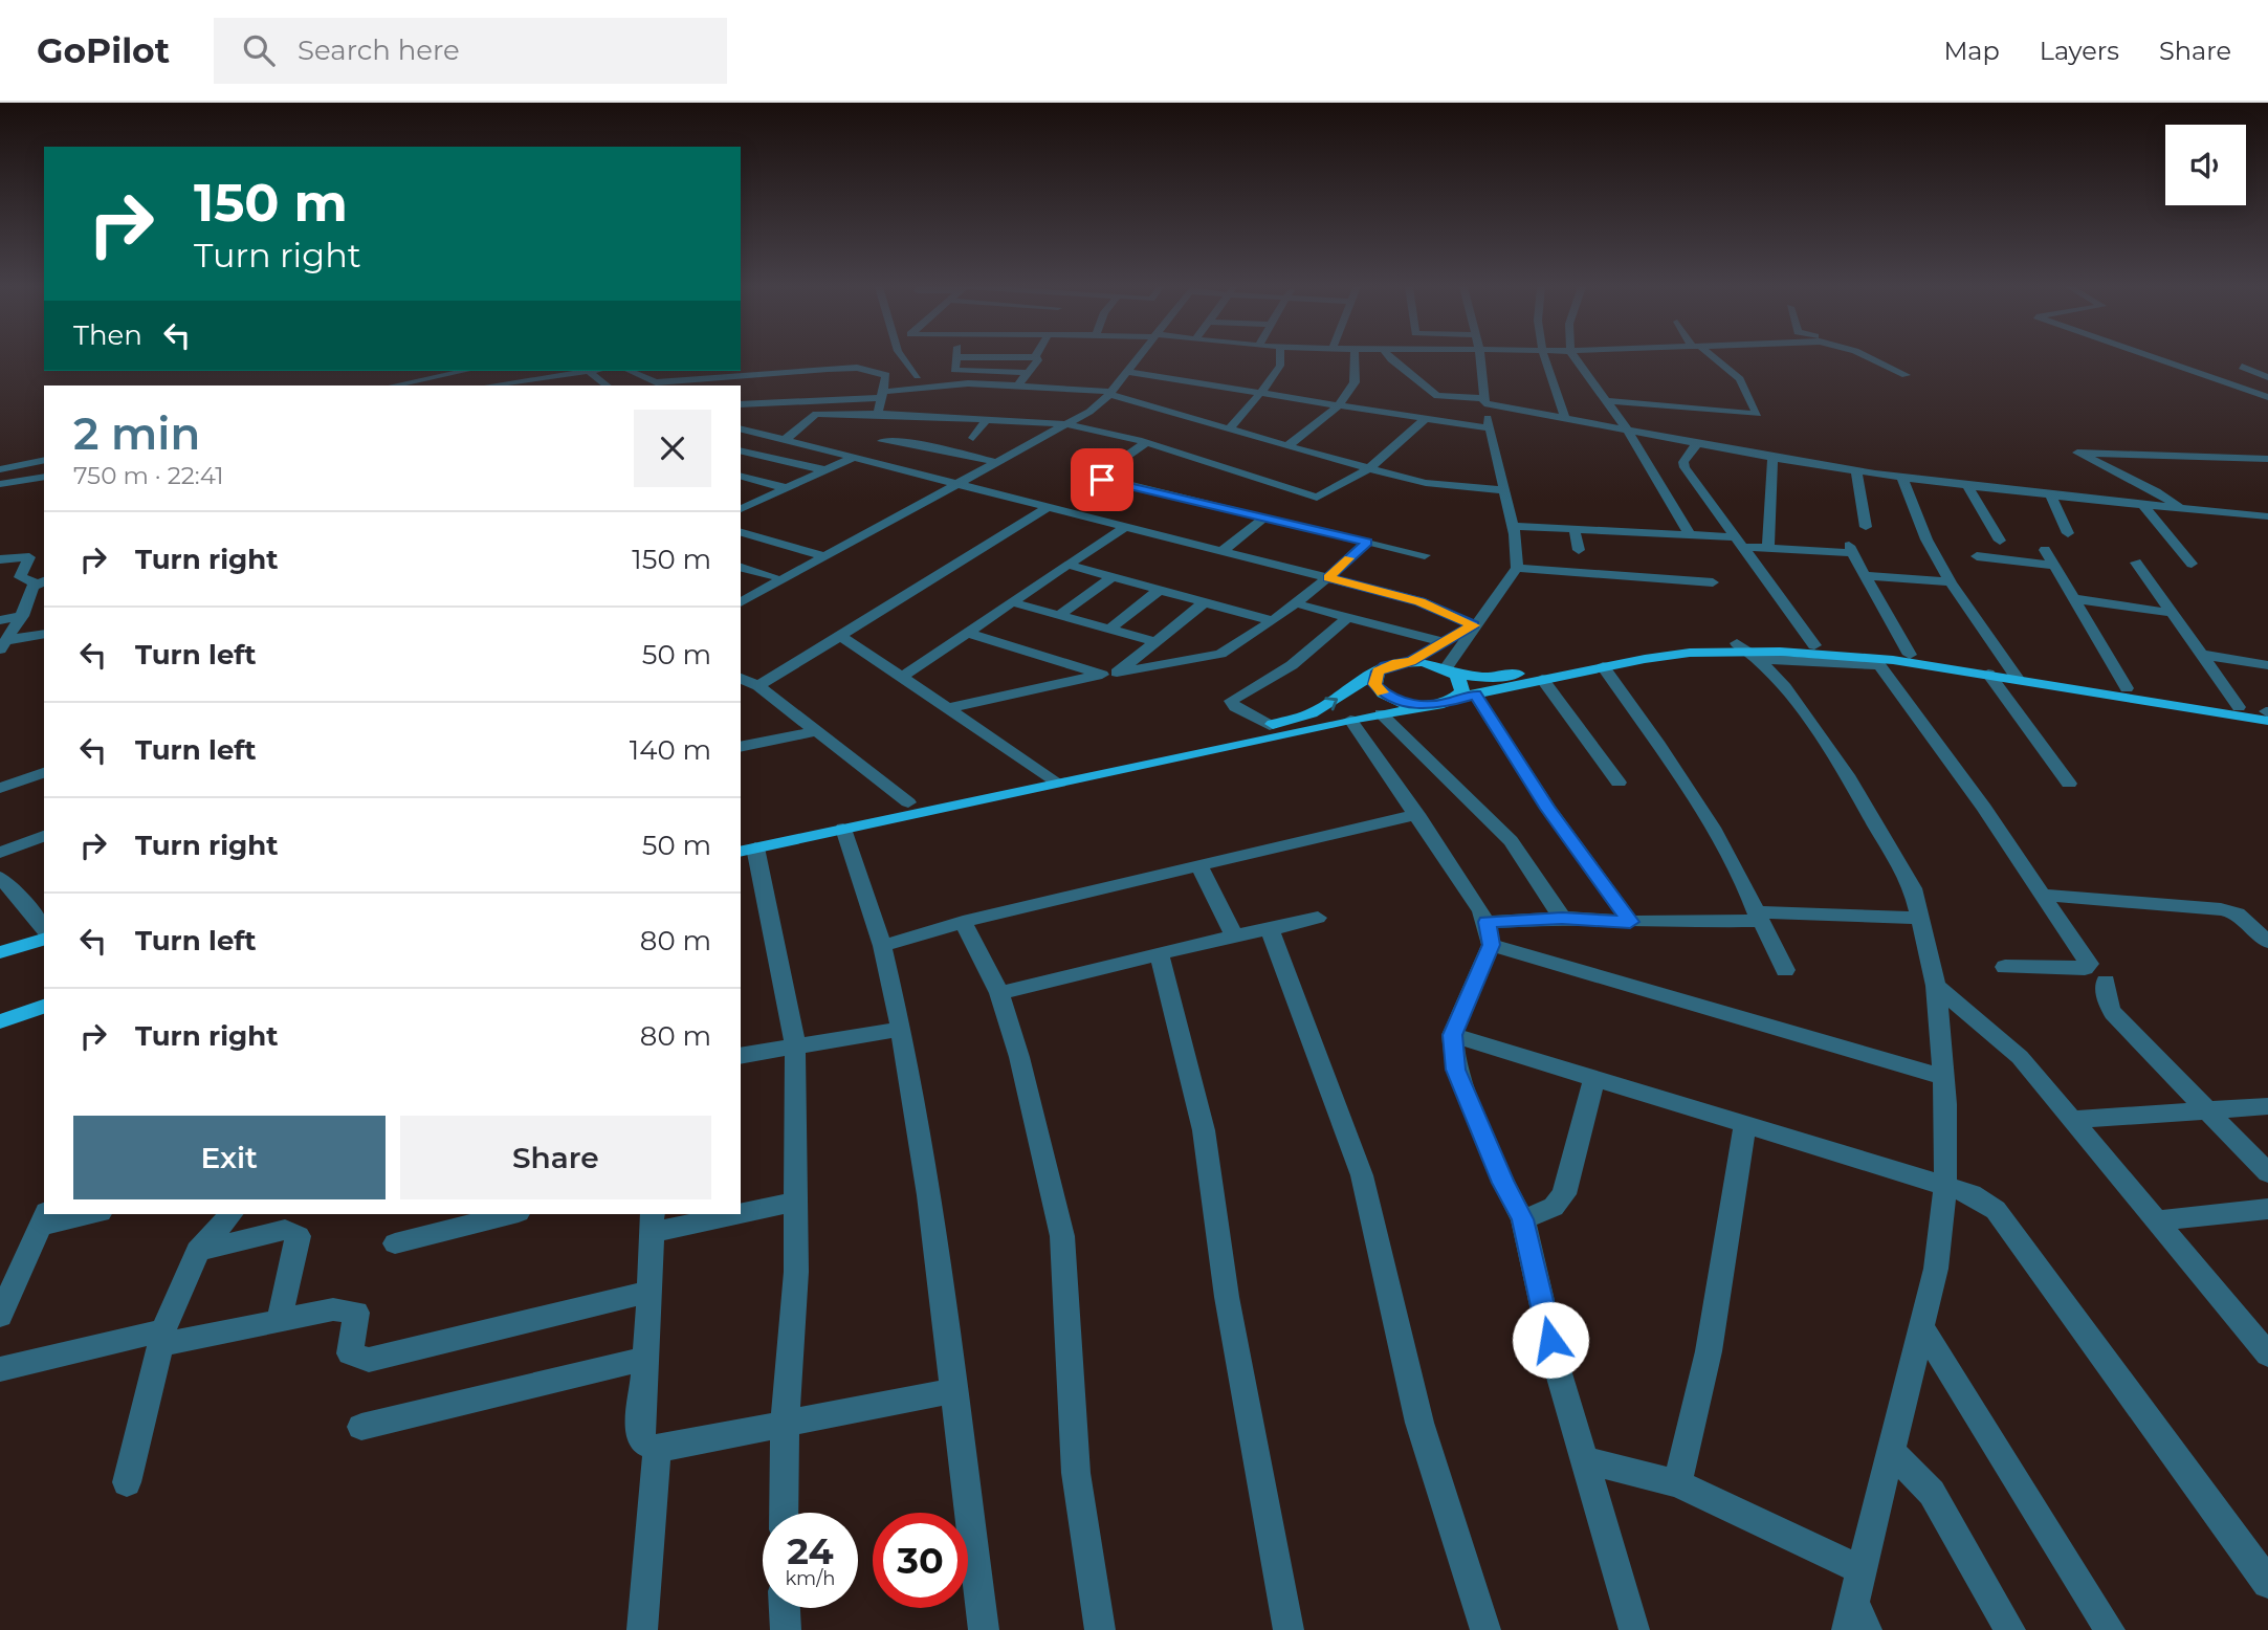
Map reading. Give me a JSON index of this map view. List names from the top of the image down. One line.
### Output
{"page":{"header":"GoPilot","search":"Search here","nav":["Map","Layers","Share"],"turn":["150 m","Turn right"],"then":"Then","heading":["2 min","750 m · 22:41"],"list":[{"name":"Turn right","value":"150 m"},{"name":"Turn left","value":"50 m"},{"name":"Turn left","value":"140 m"},{"name":"Turn right","value":"50 m"},{"name":"Turn left","value":"80 m"},{"name":"Turn right","value":"80 m"}],"buttons":["Exit","Share"],"speed":"24 km/h","limit":"30"}}
